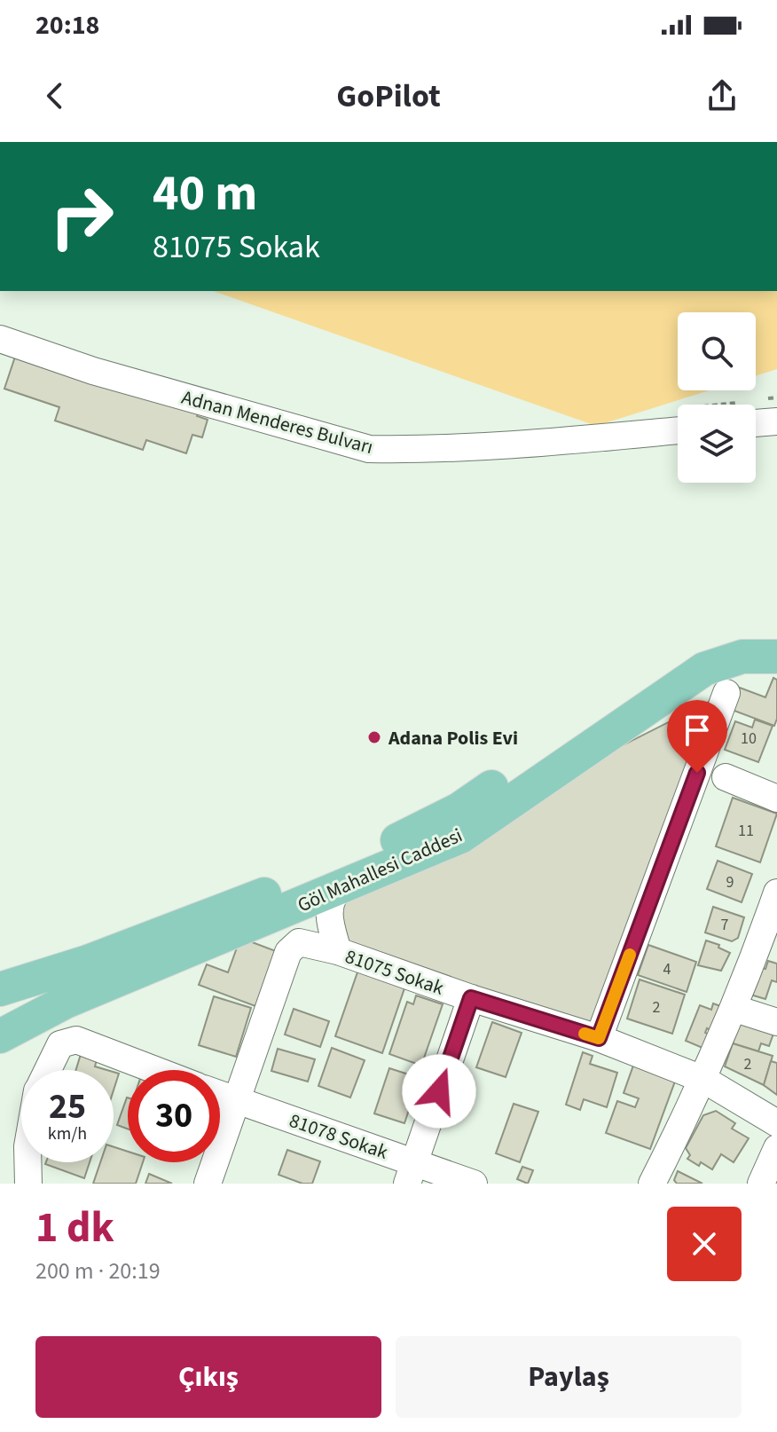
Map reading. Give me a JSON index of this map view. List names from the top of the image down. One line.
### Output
{"streets":{"main road":["Göl Mahallesi Caddesi"],"street":["Adnan Menderes Bulvarı","81075 Sokak","81078 Sokak"]},"crossings":[["81075 Sokak","81078 Sokak"]],"places":["Adana Polis Evi"],"house_numbers":["10","11","9","7","4","2","2"],"page":{"status":"20:18","header":"GoPilot","turn":["40 m","81075 Sokak"],"speed":"25 km/h","limit":"30","heading":["1 dk","200 m · 20:19"],"buttons":["Çıkış","Paylaş"]}}
